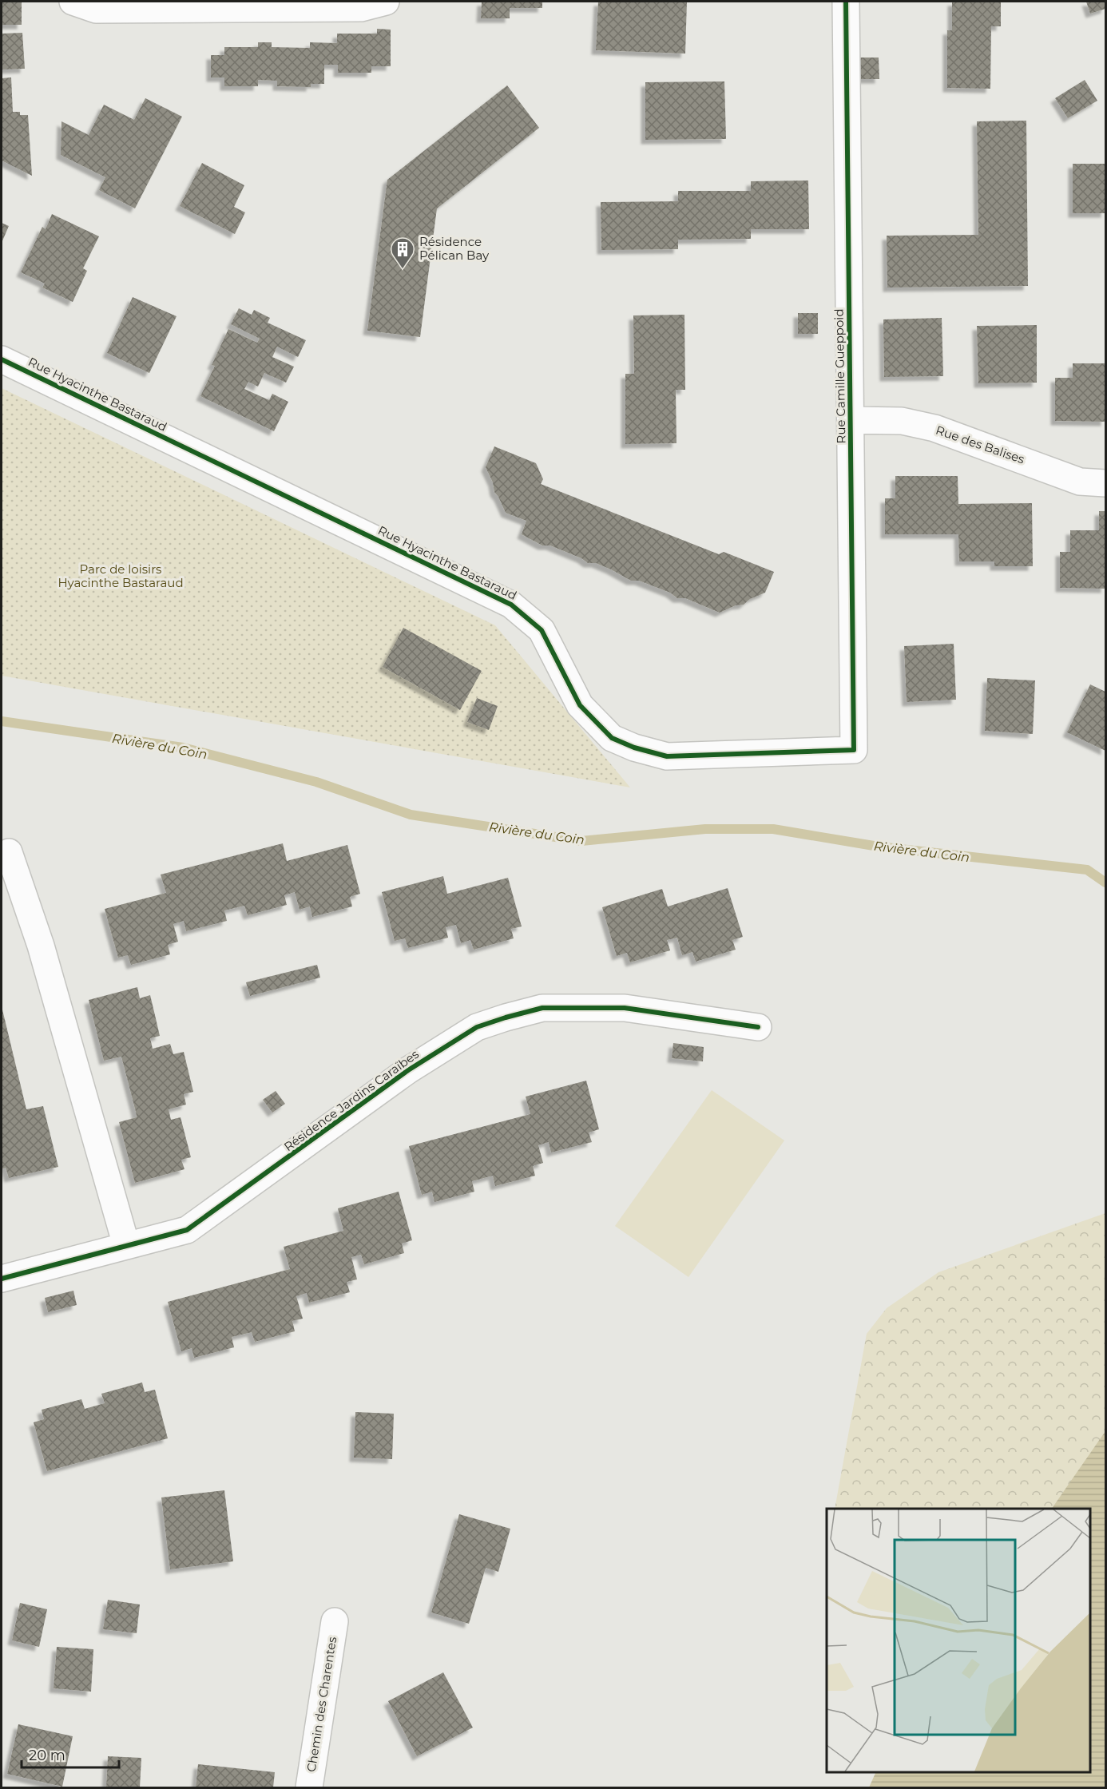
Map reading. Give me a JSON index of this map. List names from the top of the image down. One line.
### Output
{"streets":{"street":["Rue Camille Gueppoid","Rue Hyacinthe Bastaraud","Rue des Balises","Résidence Jardins Caraïbes","Chemin des Charentes"]},"crossings":[["Rue Camille Gueppoid","Rue Hyacinthe Bastaraud"],["Rue Camille Gueppoid","Rue des Balises"]],"water":["Rivière du Coin"],"parks":["Parc de loisirs Hyacinthe Bastaraud"],"places":{"building":["Résidence Pélican Bay"]},"scale_bar":"20 m"}
